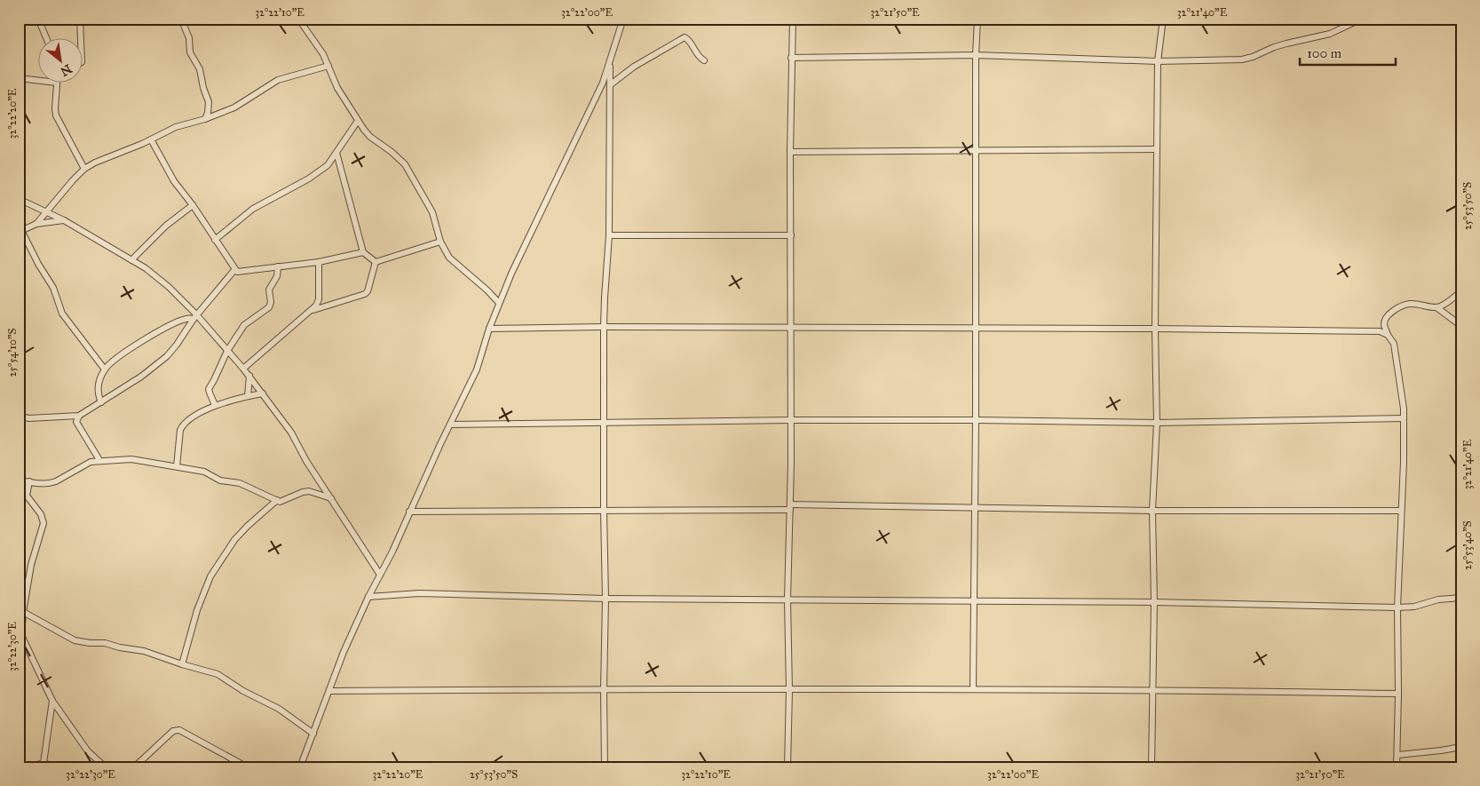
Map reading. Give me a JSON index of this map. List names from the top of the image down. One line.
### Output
{"scale_bar":"100 m","north":"bottom right","coordinates":["32°22'10\"E","32°22'00\"E","32°21'50\"E","32°21'40\"E","32°22'20\"E","25°53'50\"S","25°54'10\"S","25°53'40\"S","32°22'30\"E"]}
